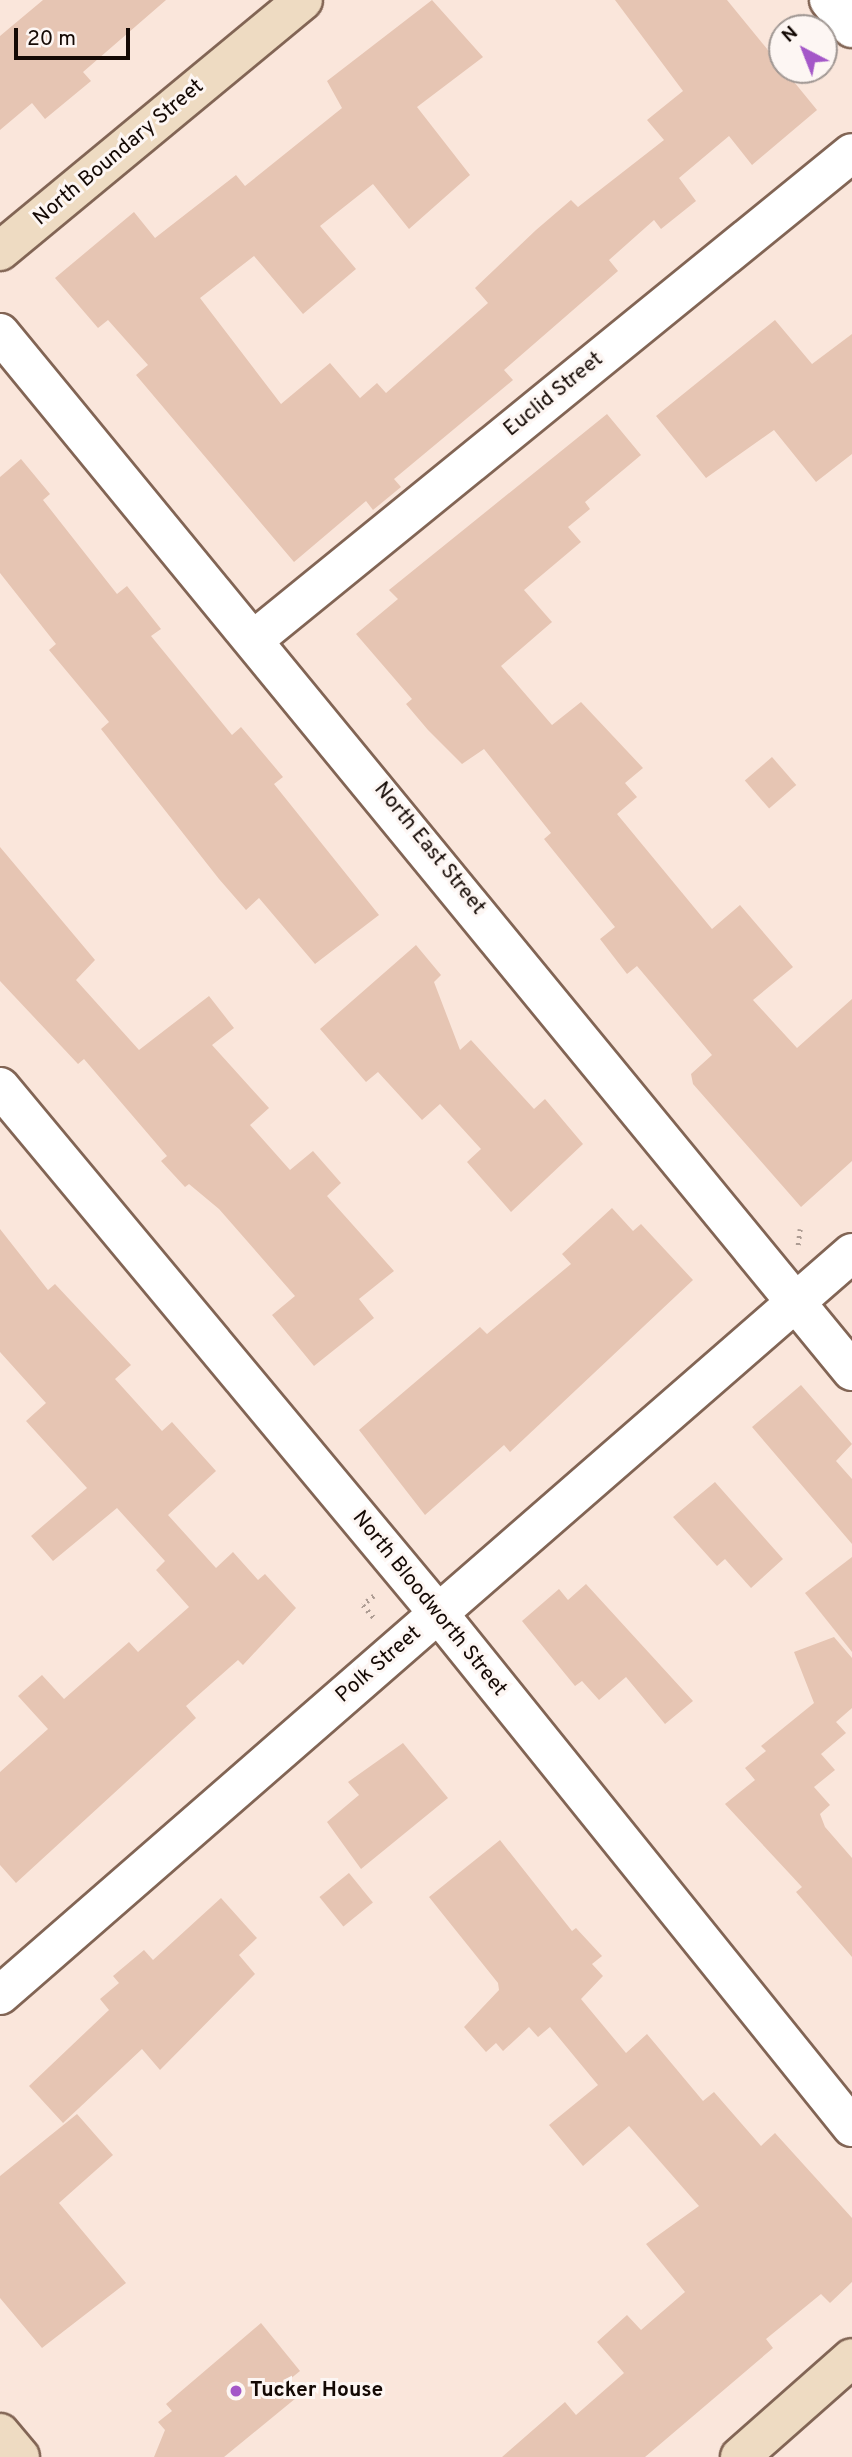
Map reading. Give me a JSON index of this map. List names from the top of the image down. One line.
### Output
{"streets":{"street":["North Boundary Street","Euclid Street","North East Street","North Bloodworth Street","Polk Street"]},"crossings":[["Euclid Street","North East Street"],["North East Street","Polk Street"],["North Bloodworth Street","Polk Street"]],"places":["Tucker House"],"scale_bar":"20 m","north":"top left"}
